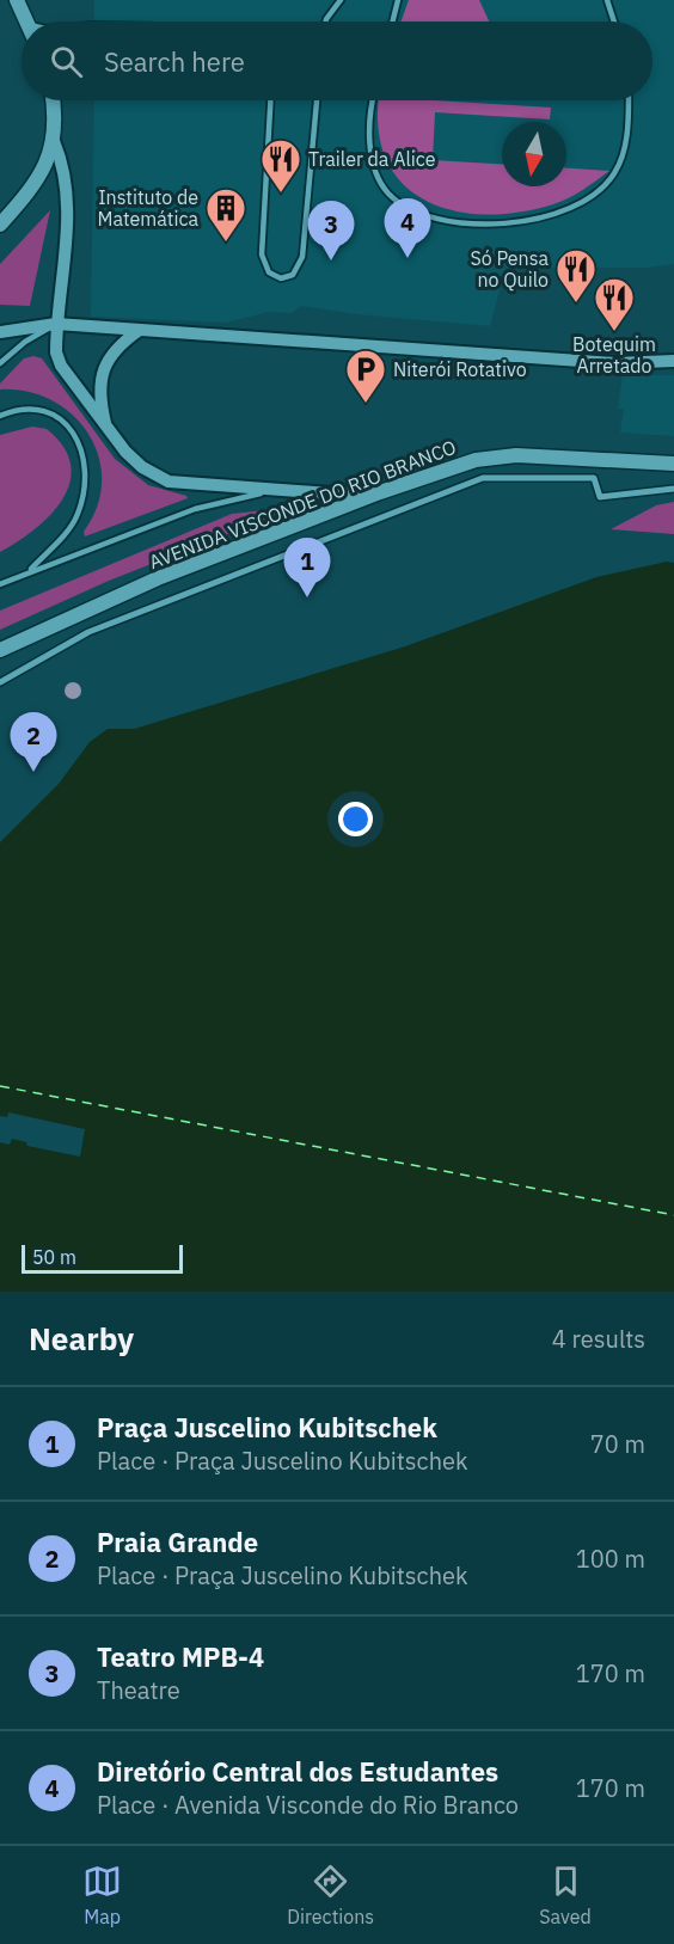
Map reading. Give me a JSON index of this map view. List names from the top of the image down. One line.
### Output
{"streets":{"main road":["AVENIDA VISCONDE DO RIO BRANCO"]},"places":{"restaurant":["Trailer da Alice","Só Pensa no Quilo","Botequim Arretado"],"building":["Instituto de Matemática"],"parking":["Niterói Rotativo"]},"scale_bar":"50 m","north":"bottom","page":{"search":"Search here","pins":["4","3","1","2"],"scale":"50 m","heading":["Nearby","4 results"],"list":[{"mark":"1","name":"Praça Juscelino Kubitschek","note":"Place · Praça Juscelino Kubitschek","value":"70 m"},{"mark":"2","name":"Praia Grande","note":"Place · Praça Juscelino Kubitschek","value":"100 m"},{"mark":"3","name":"Teatro MPB-4","note":"Theatre","value":"170 m"},{"mark":"4","name":"Diretório Central dos Estudantes","note":"Place · Avenida Visconde do Rio Branco","value":"170 m"}],"nav":["Map","Directions","Saved"]}}
